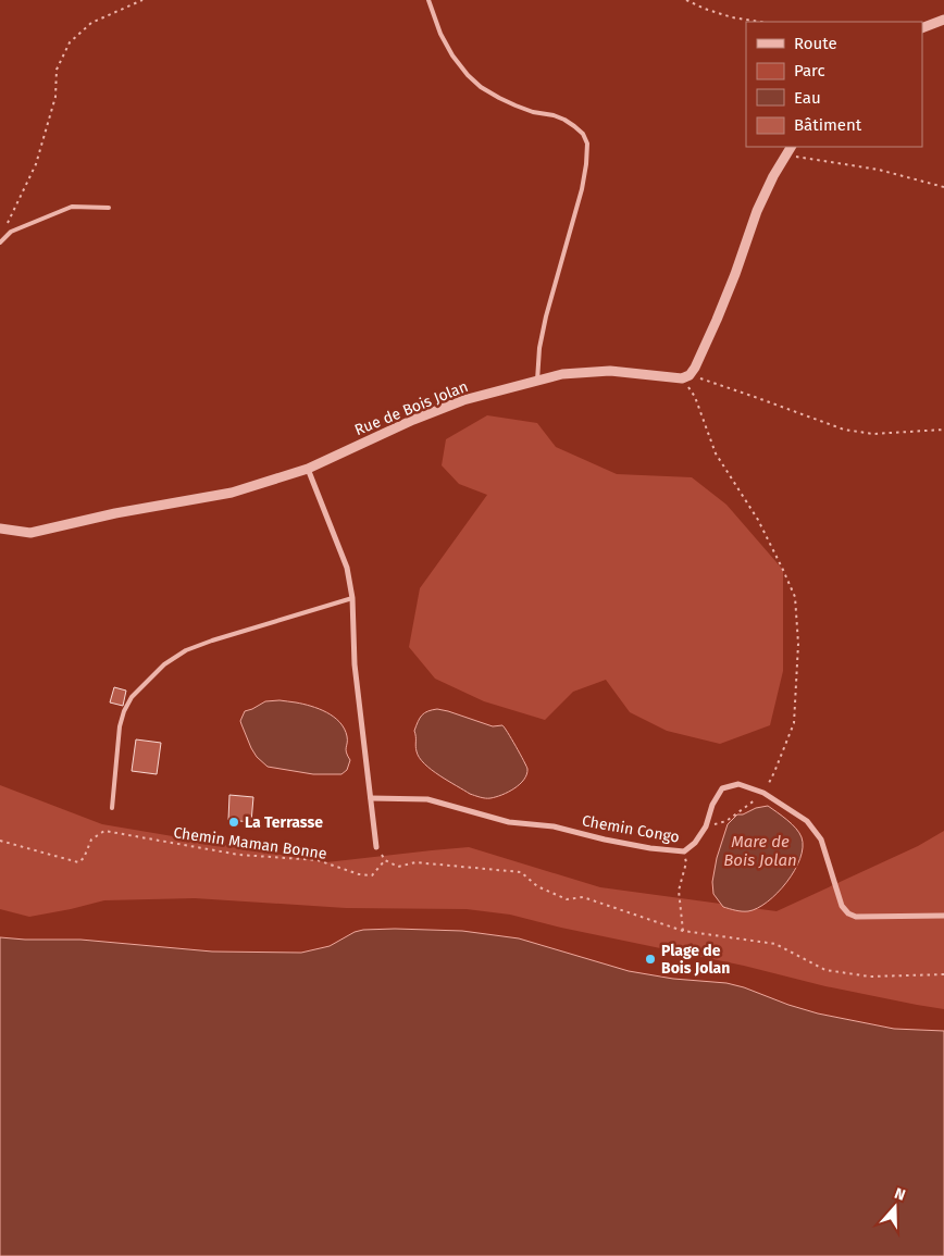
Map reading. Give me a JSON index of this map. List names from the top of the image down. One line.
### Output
{"streets":{"street":["Rue de Bois Jolan","Chemin Congo"],"path":["Chemin Maman Bonne"]},"water":["Mare de Bois Jolan"],"places":["La Terrasse","Plage de Bois Jolan"],"legend":["Route","Parc","Eau","Bâtiment"],"north":"top"}
